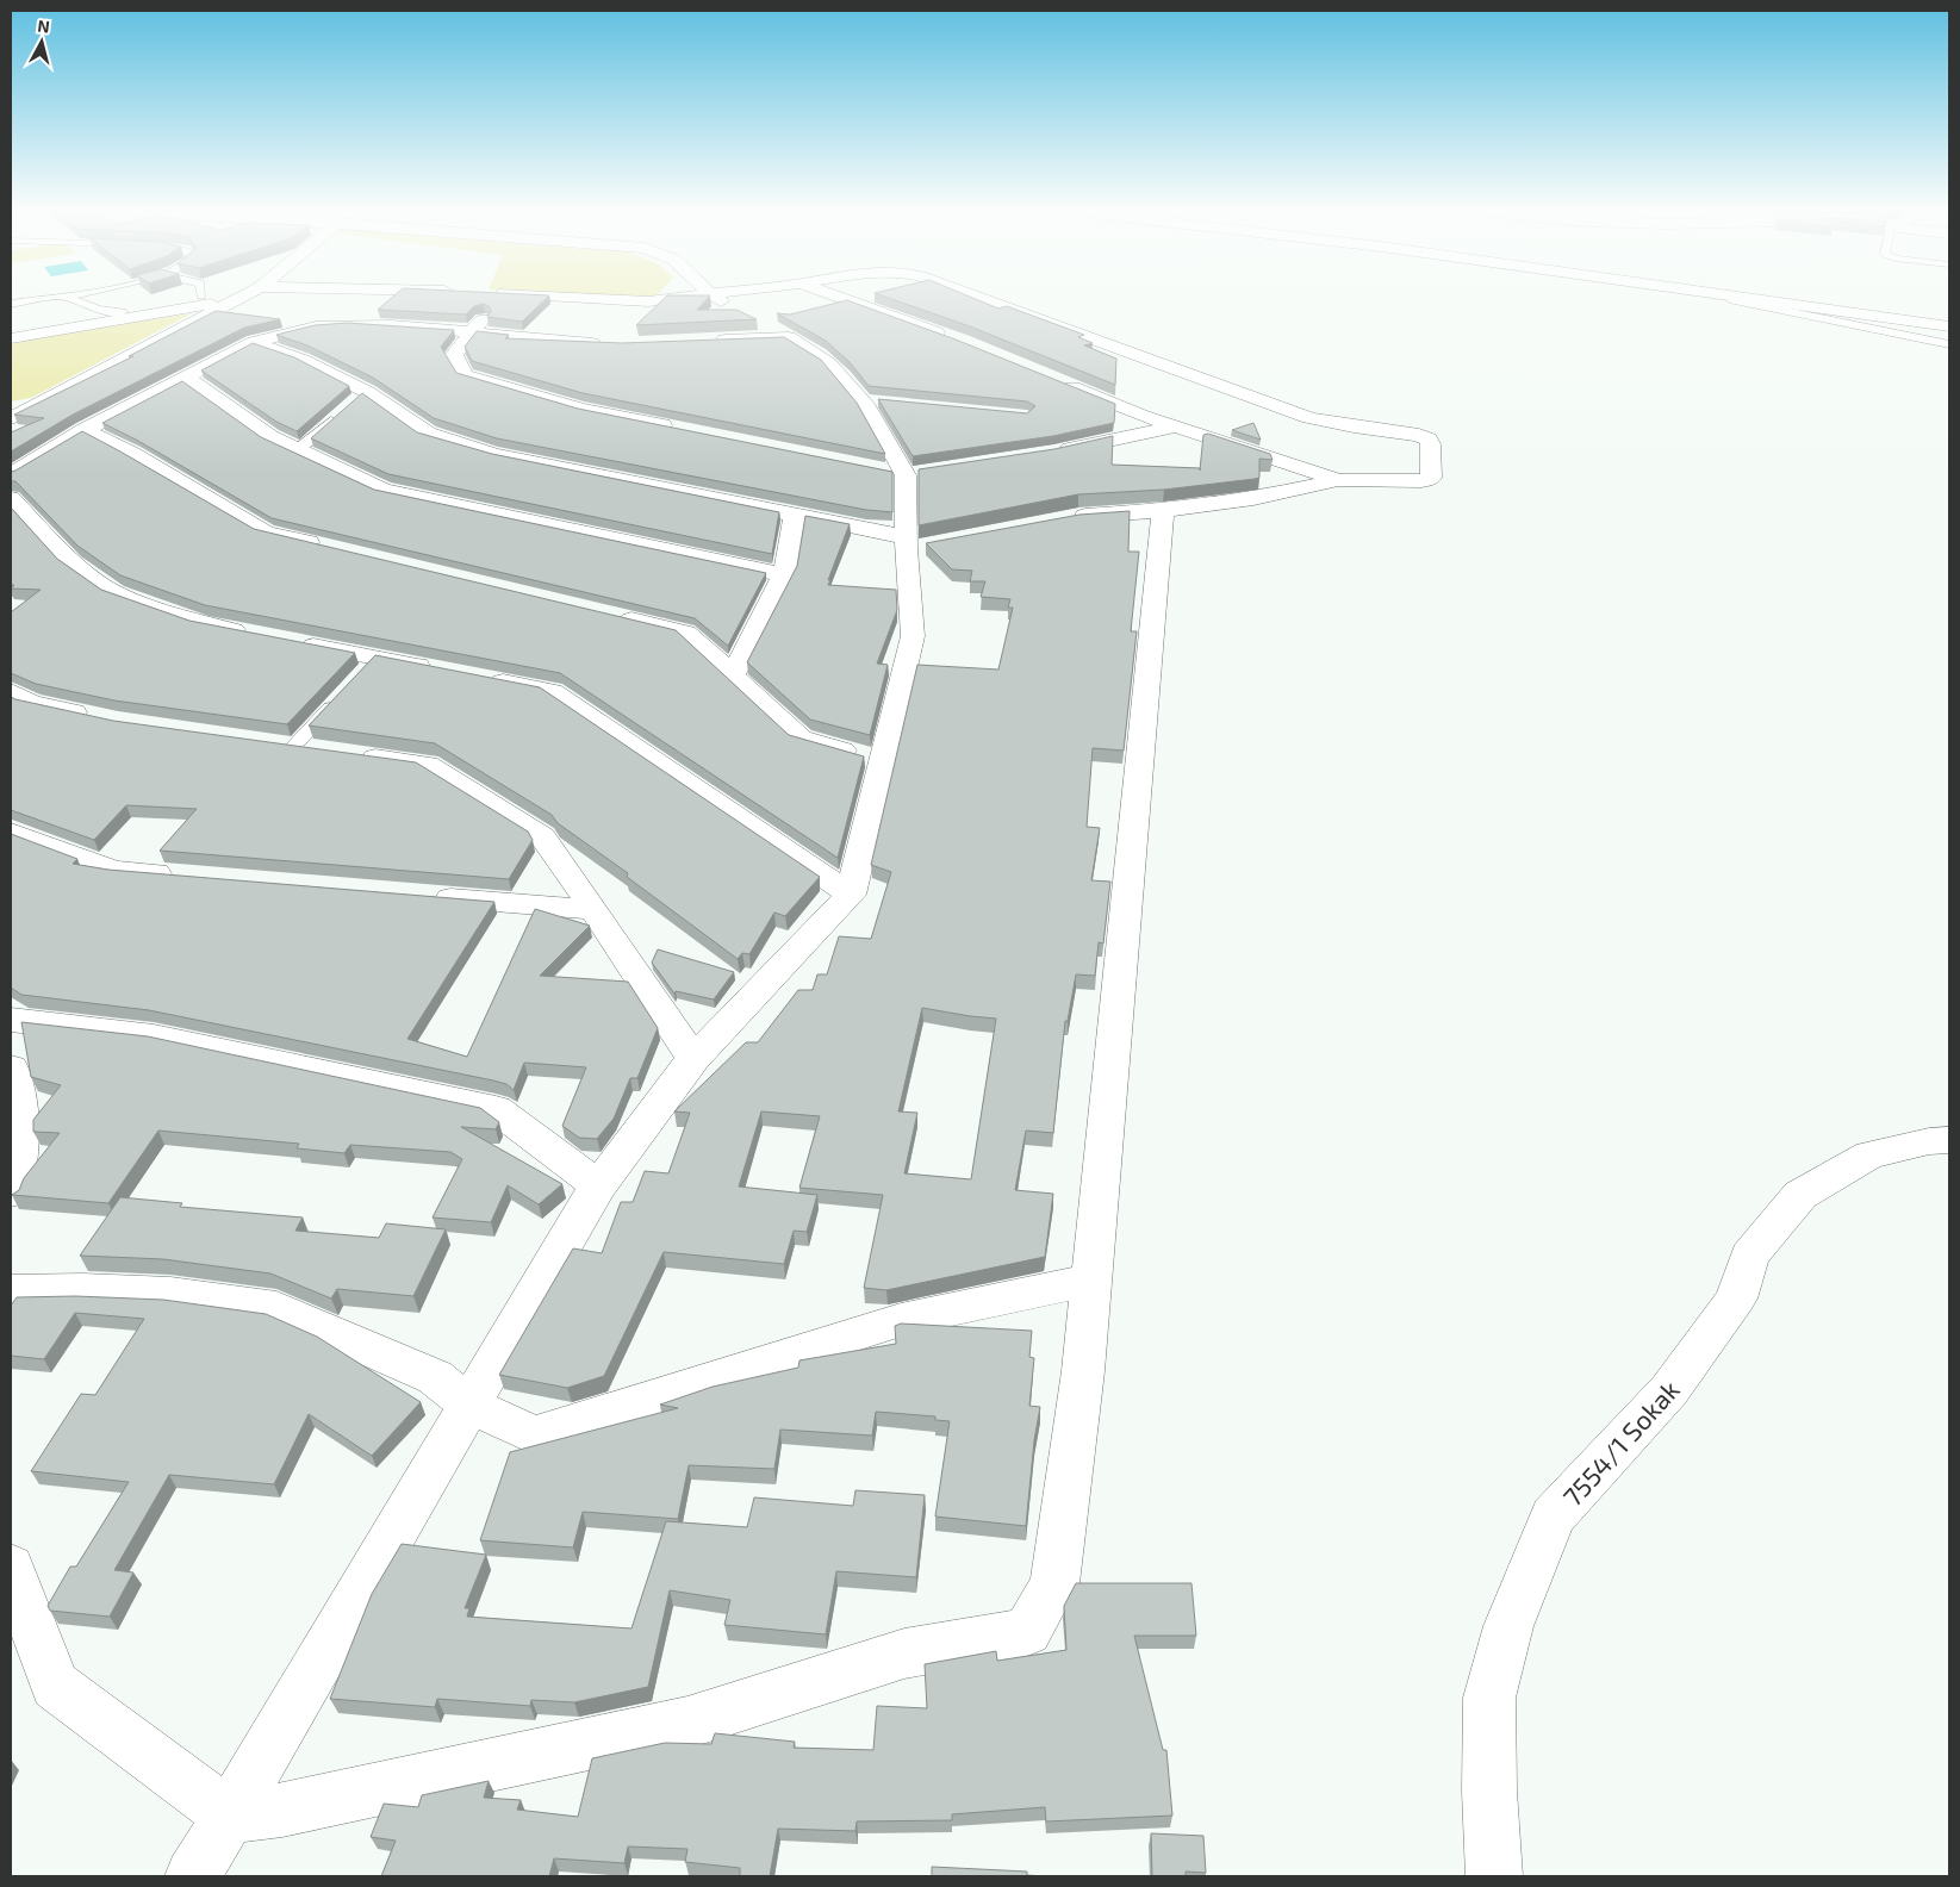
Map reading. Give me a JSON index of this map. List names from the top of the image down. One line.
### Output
{"streets":{"main road":["7554/1 Sokak"]},"north":"top"}
